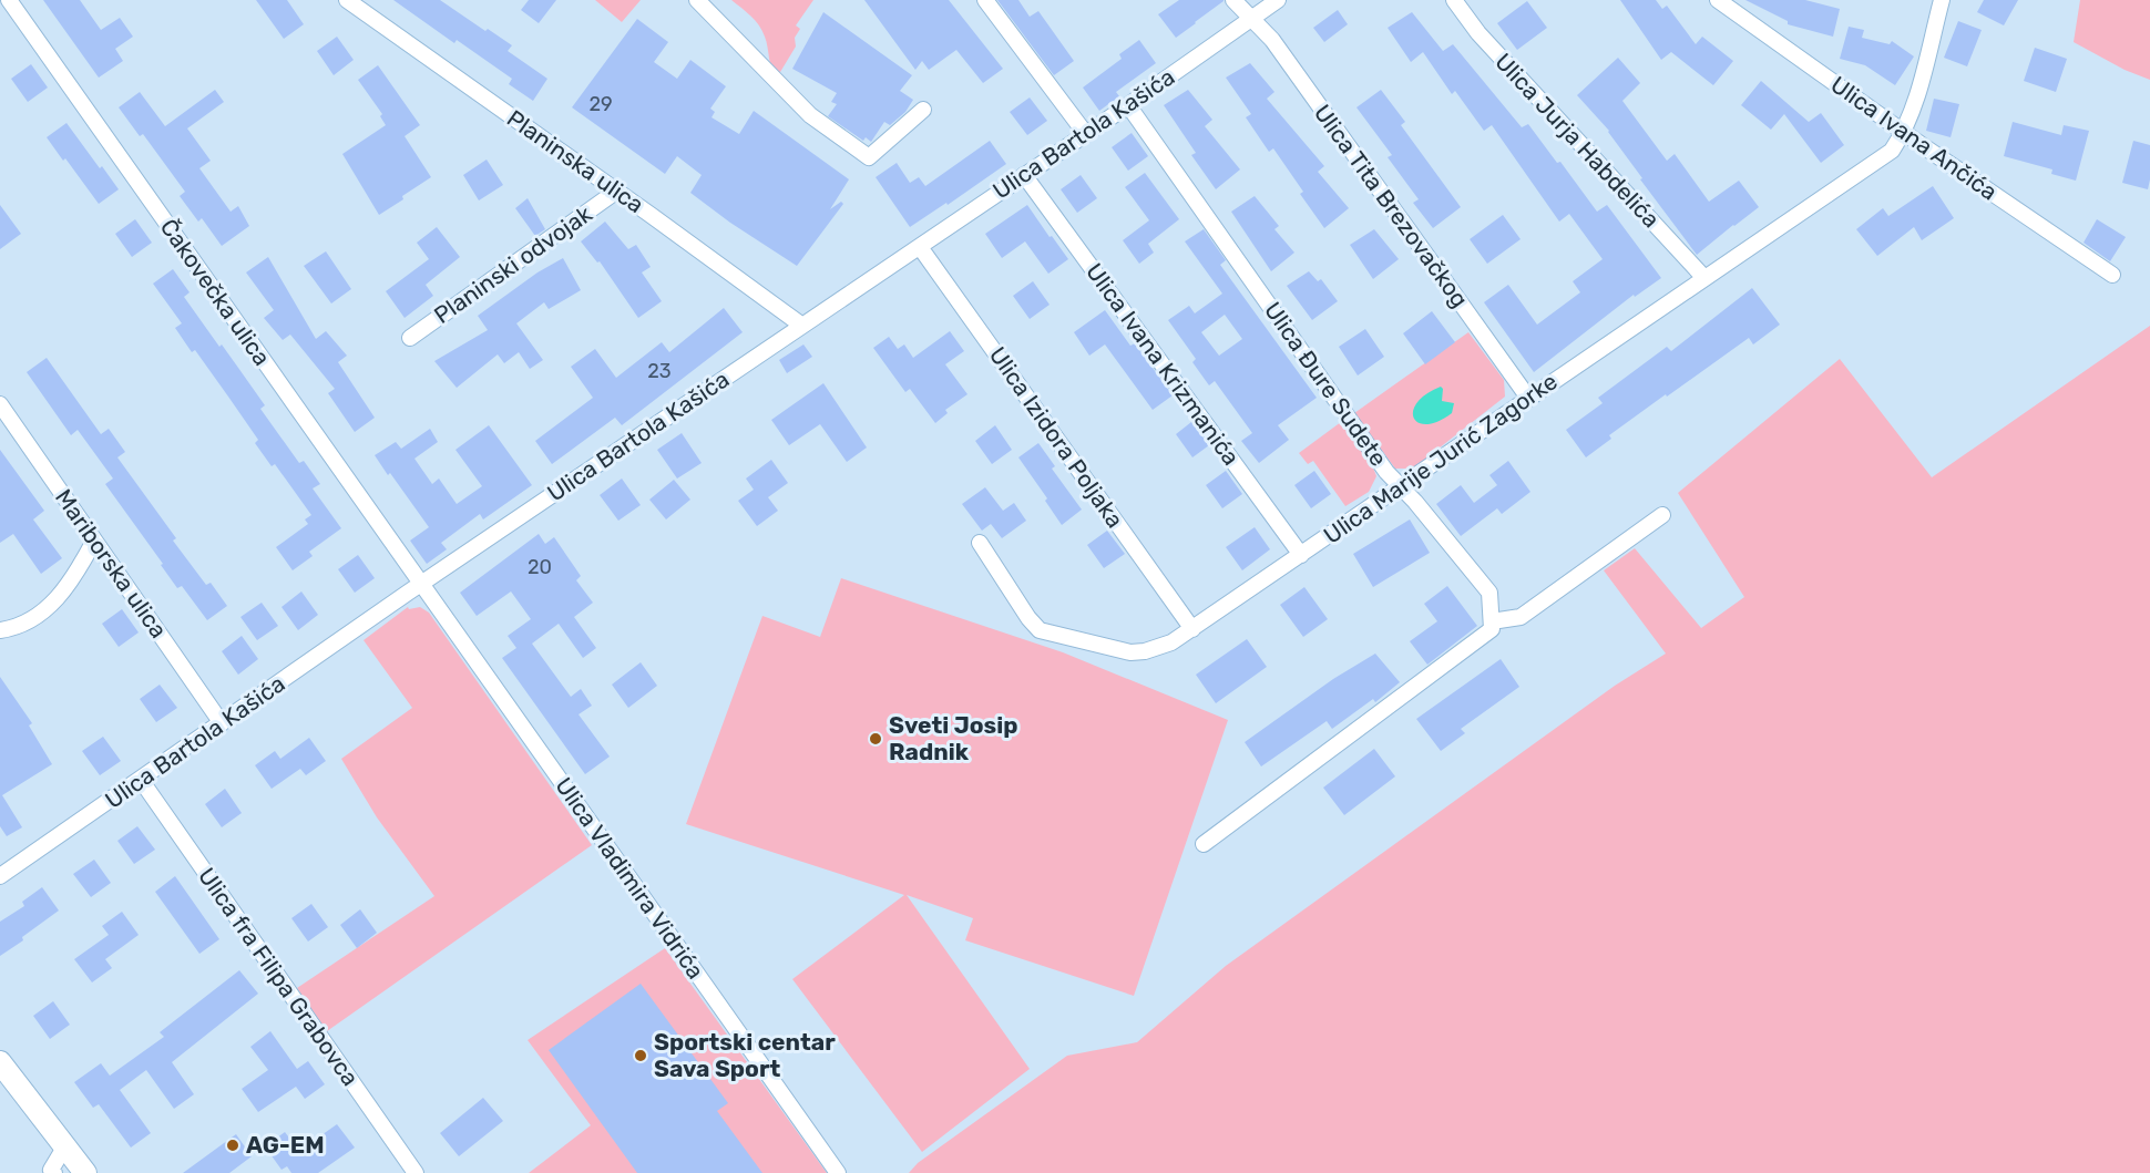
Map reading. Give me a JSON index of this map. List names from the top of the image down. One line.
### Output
{"streets":{"street":["Ulica Bartola Kašića","Ulica Ivana Ančića","Ulica Jurja Habdelića","Planinska ulica","Ulica Tita Brezovačkog","Planinski odvojak","Čakovečka ulica","Ulica Ivana Krizmanića","Ulica Đure Sudete","Ulica Izidora Poljaka","Ulica Marije Jurić Zagorke","Mariborska ulica","Ulica Vladimira Vidrića","Ulica fra Filipa Grabovca"]},"crossings":[["Ulica Bartola Kašića","Planinska ulica"],["Ulica Bartola Kašića","Ulica Tita Brezovačkog"],["Ulica Bartola Kašića","Čakovečka ulica"],["Ulica Bartola Kašića","Ulica Ivana Krizmanića"],["Ulica Bartola Kašića","Ulica Đure Sudete"],["Ulica Bartola Kašića","Ulica Izidora Poljaka"],["Ulica Bartola Kašića","Mariborska ulica"],["Ulica Bartola Kašića","Ulica Vladimira Vidrića"],["Ulica Bartola Kašića","Ulica fra Filipa Grabovca"],["Ulica Ivana Ančića","Ulica Marije Jurić Zagorke"],["Ulica Jurja Habdelića","Ulica Marije Jurić Zagorke"],["Planinska ulica","Planinski odvojak"],["Ulica Tita Brezovačkog","Ulica Marije Jurić Zagorke"],["Čakovečka ulica","Ulica Vladimira Vidrića"],["Ulica Ivana Krizmanića","Ulica Marije Jurić Zagorke"],["Ulica Đure Sudete","Ulica Marije Jurić Zagorke"],["Ulica Izidora Poljaka","Ulica Marije Jurić Zagorke"]],"places":["Sveti Josip Radnik","Sportski centar Sava Sport","AG-EM"],"house_numbers":["29","23","20"]}
